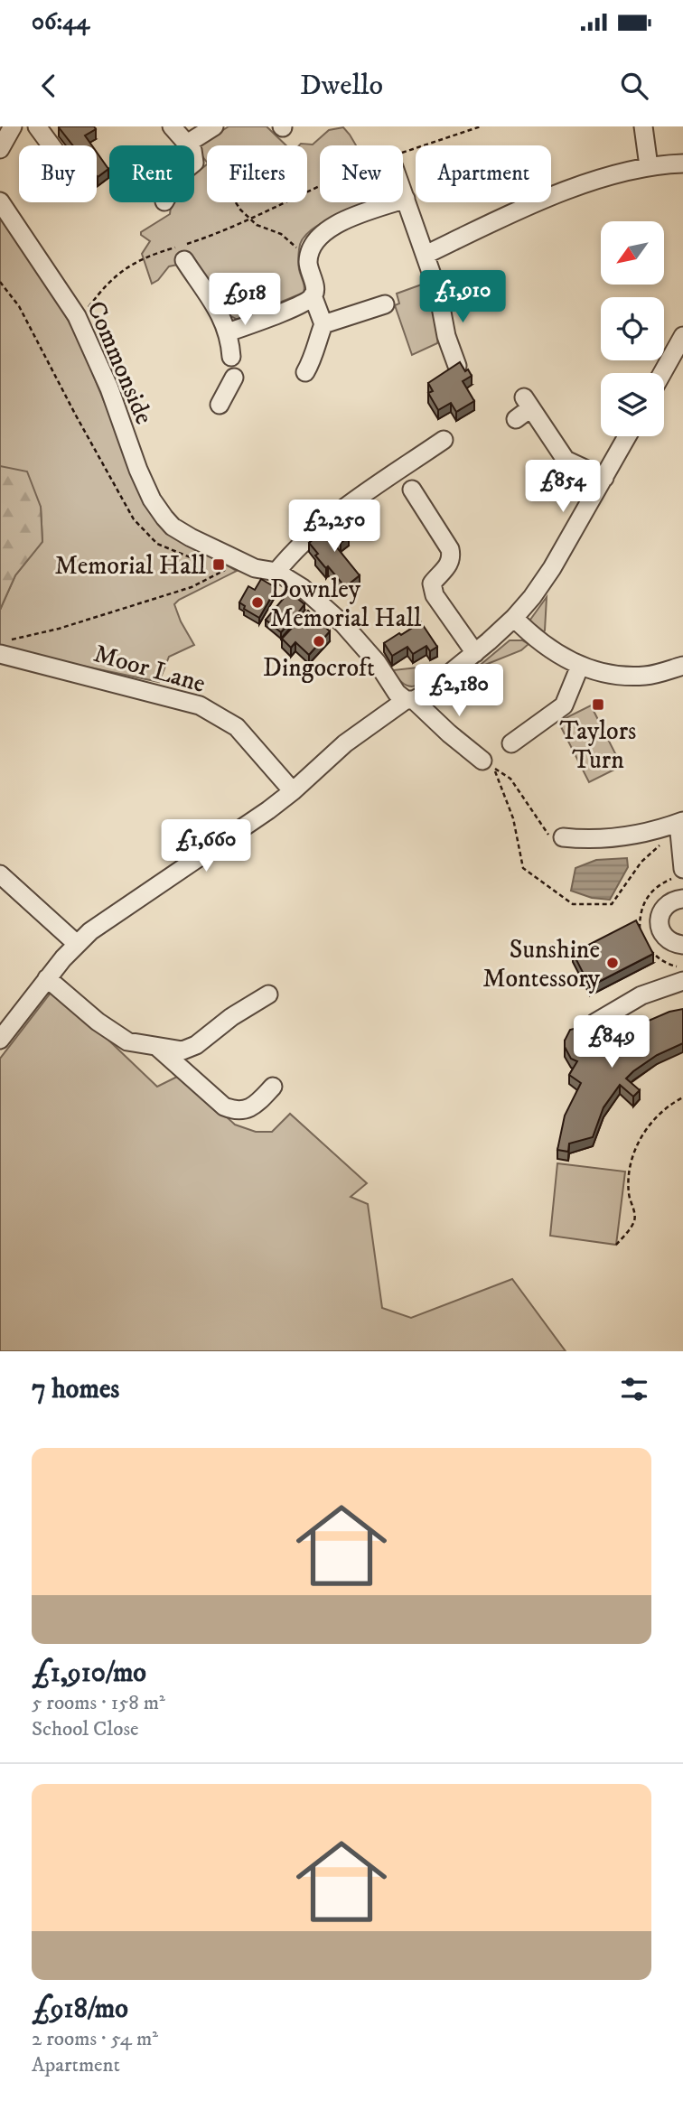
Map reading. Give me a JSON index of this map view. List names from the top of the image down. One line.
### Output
{"streets":{"street":["Commonside","Moor Lane"]},"places":{"transit":["Memorial Hall","Taylors Turn"],"other":["Downley Memorial Hall","Dingocroft","Sunshine Montessory"]},"north":"bottom left","page":{"status":"06:44","header":"Dwello","chip":["Buy","Rent","Filters","New","Apartment"],"price":["£1,910","£918","£854","£2,250","£2,180","£1,660","£849"],"heading":"7 homes","list":[{"name":"£1,910/mo","note":"5 rooms · 158 m² · School Close"},{"name":"£918/mo","note":"2 rooms · 54 m² · Apartment"}]}}
